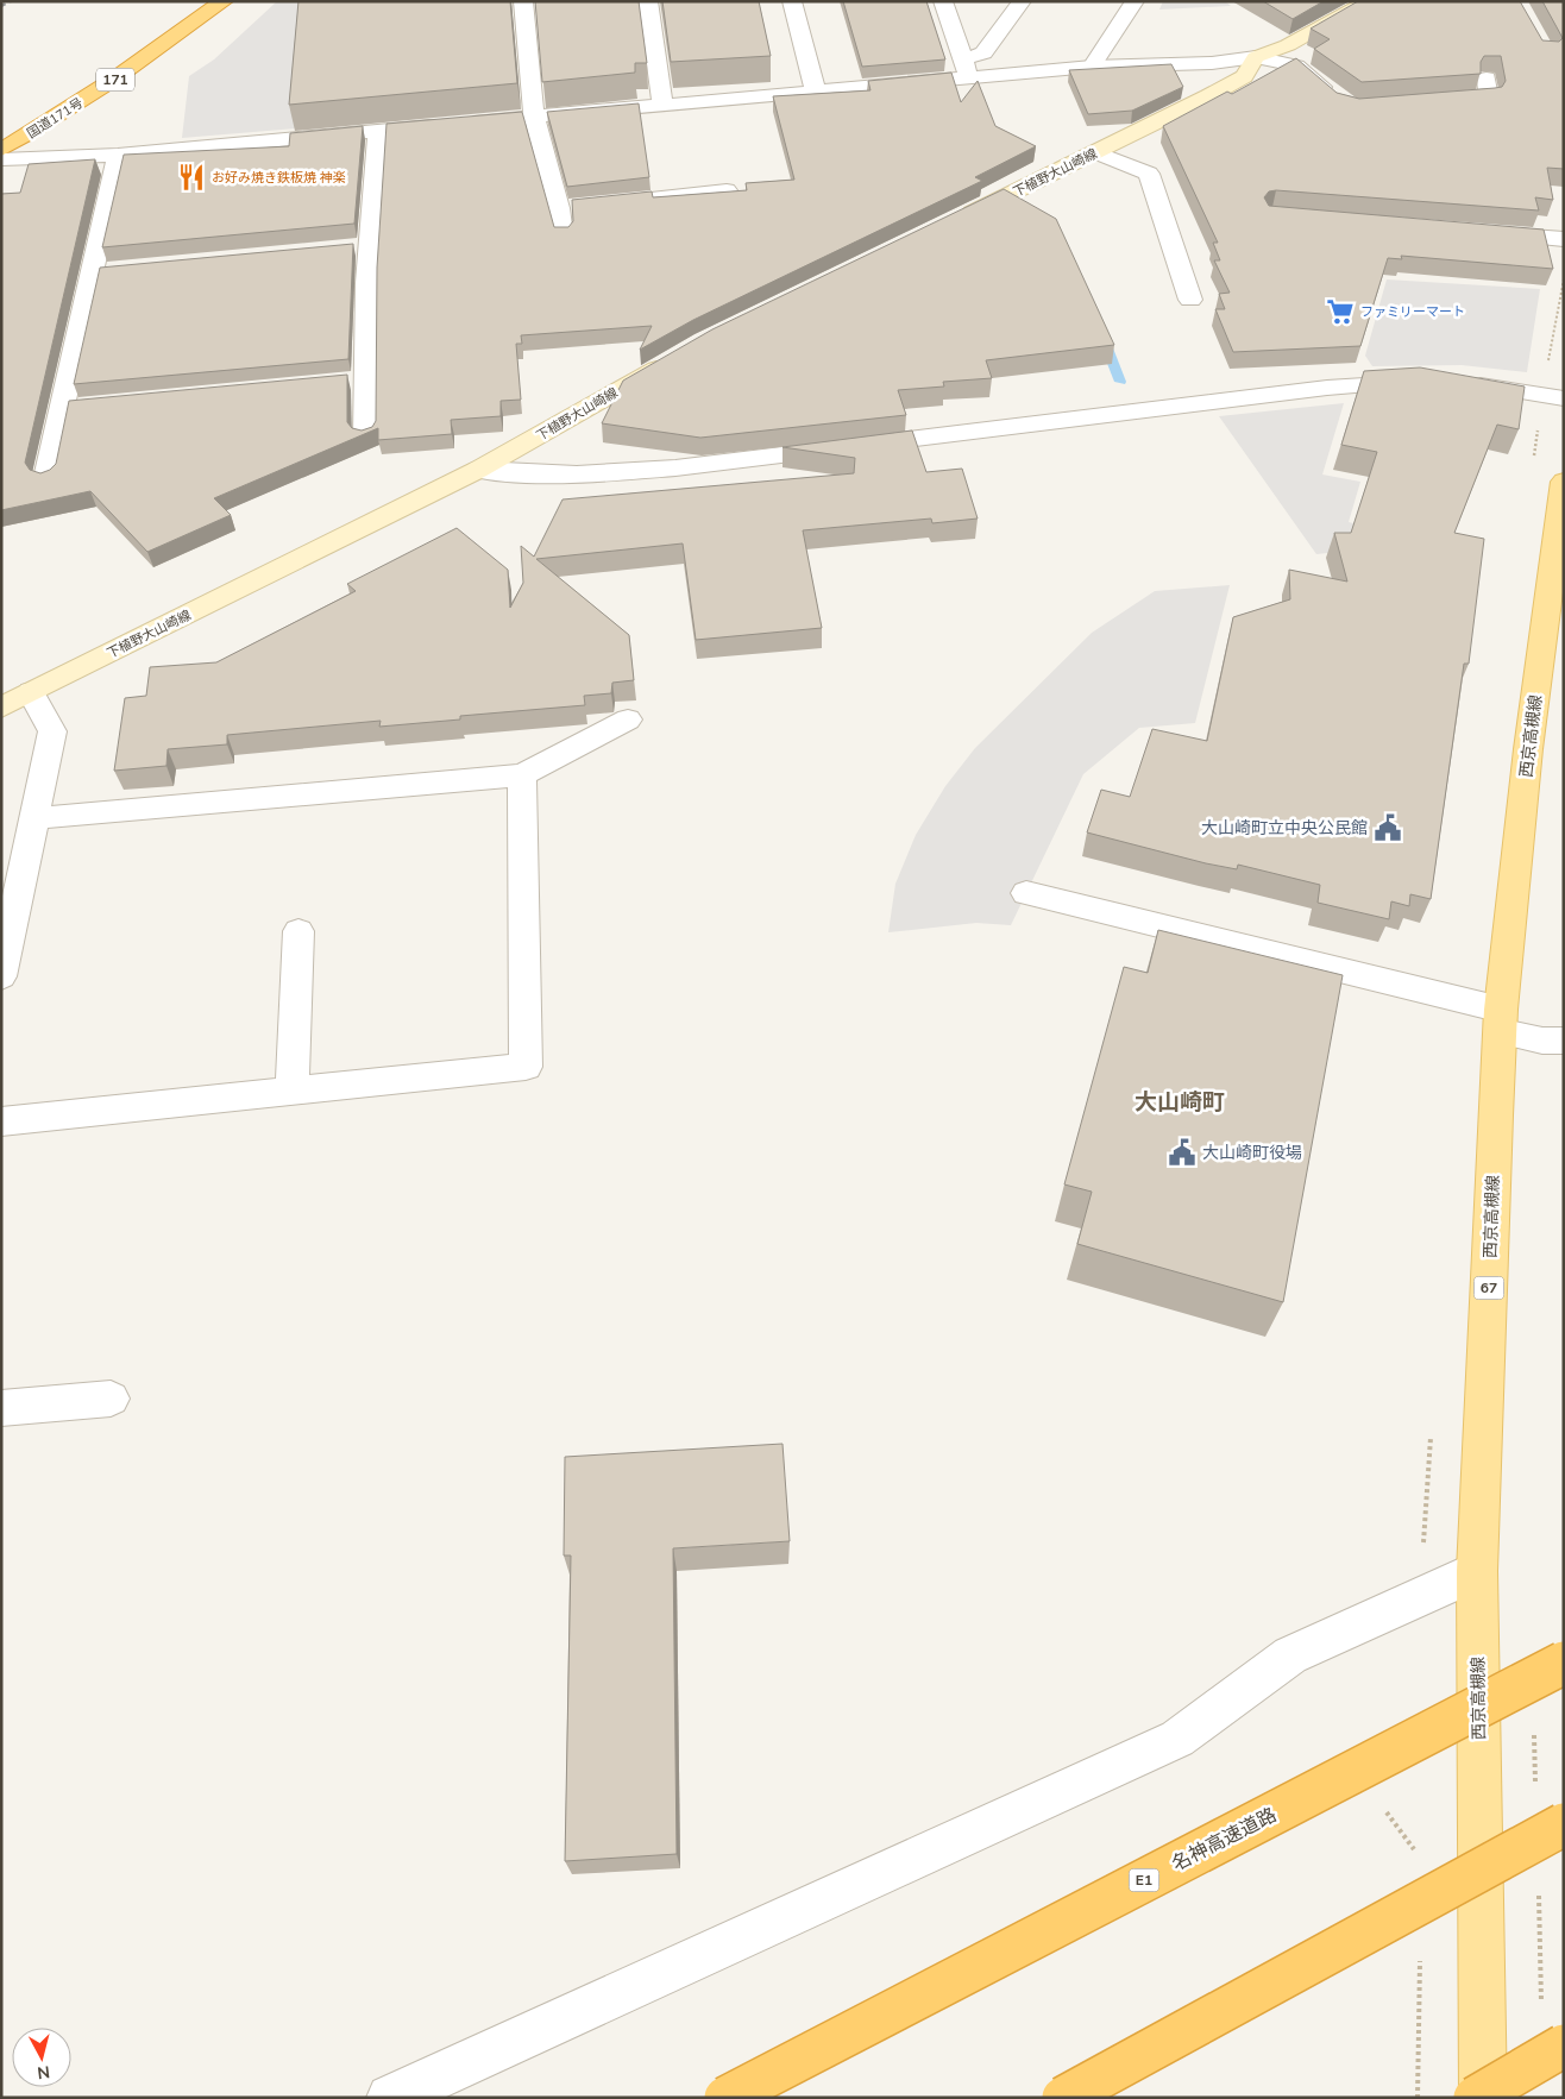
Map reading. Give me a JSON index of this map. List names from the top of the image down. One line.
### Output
{"streets":{"highway":["171","国道171号","名神高速道路","E1"],"main road":["下植野大山崎線","西京高槻線","67"]},"districts":["大山崎町"],"places":{"restaurant":["お好み焼き鉄板焼 神楽"],"supermarket":["ファミリーマート"],"public building":["大山崎町立中央公民館","大山崎町役場"]},"north":"bottom"}
